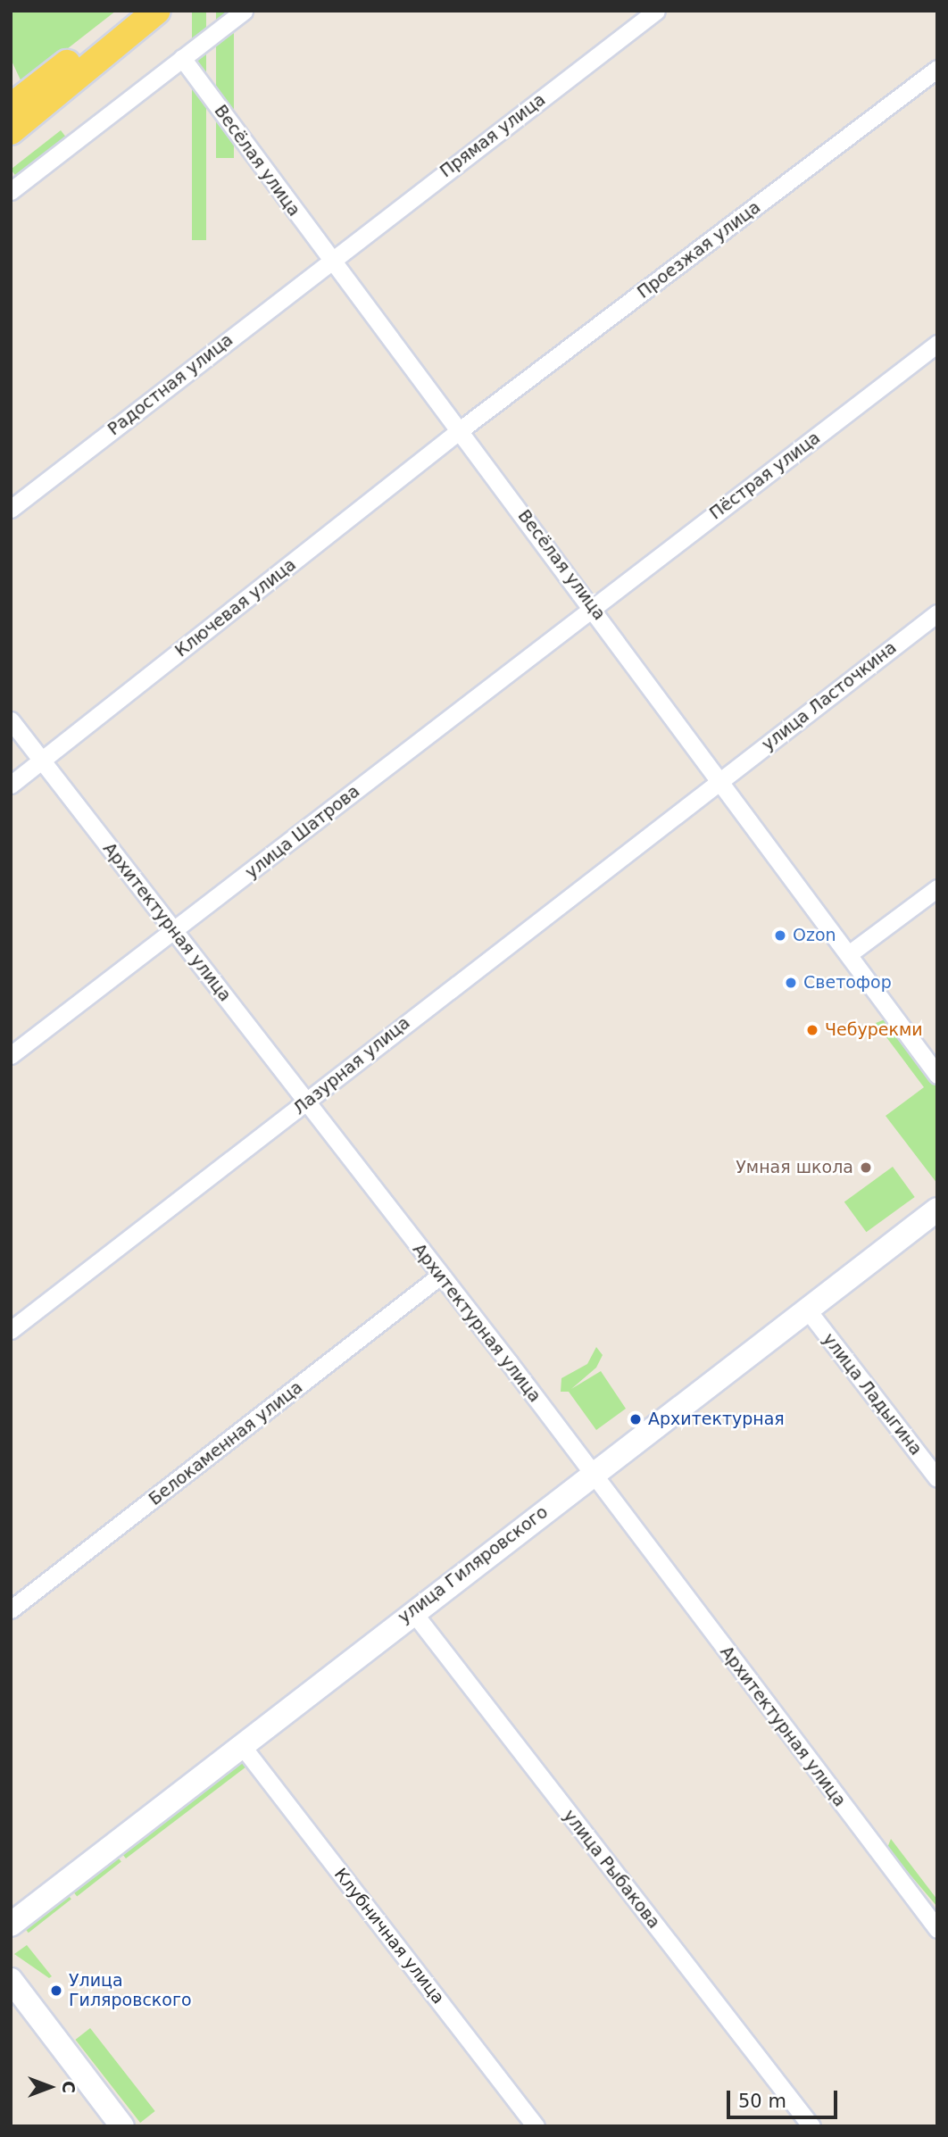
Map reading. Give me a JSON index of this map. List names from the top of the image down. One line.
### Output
{"streets":{"street":["Прямая улица","Весёлая улица","Проезжая улица","Радостная улица","Пёстрая улица","Ключевая улица","улица Ласточкина","улица Шатрова","Архитектурная улица","Лазурная улица","улица Ладыгина","Белокаменная улица","улица Гиляровского","улица Рыбакова","Клубничная улица"]},"crossings":[["Прямая улица","Весёлая улица"],["Прямая улица","Радостная улица"],["Весёлая улица","Проезжая улица"],["Весёлая улица","Радостная улица"],["Весёлая улица","Пёстрая улица"],["Весёлая улица","Ключевая улица"],["Весёлая улица","улица Ласточкина"],["Весёлая улица","улица Шатрова"],["Весёлая улица","Лазурная улица"],["Проезжая улица","Ключевая улица"],["Пёстрая улица","улица Шатрова"],["Ключевая улица","Архитектурная улица"],["улица Ласточкина","Лазурная улица"],["улица Шатрова","Архитектурная улица"],["Архитектурная улица","Лазурная улица"],["Архитектурная улица","Белокаменная улица"],["Архитектурная улица","улица Гиляровского"],["улица Ладыгина","улица Гиляровского"],["улица Гиляровского","улица Рыбакова"],["улица Гиляровского","Клубничная улица"]],"places":["Ozon","Светофор","Чебурекми","Умная школа","Архитектурная","Улица Гиляровского"],"scale_bar":"50 m","north":"right"}
